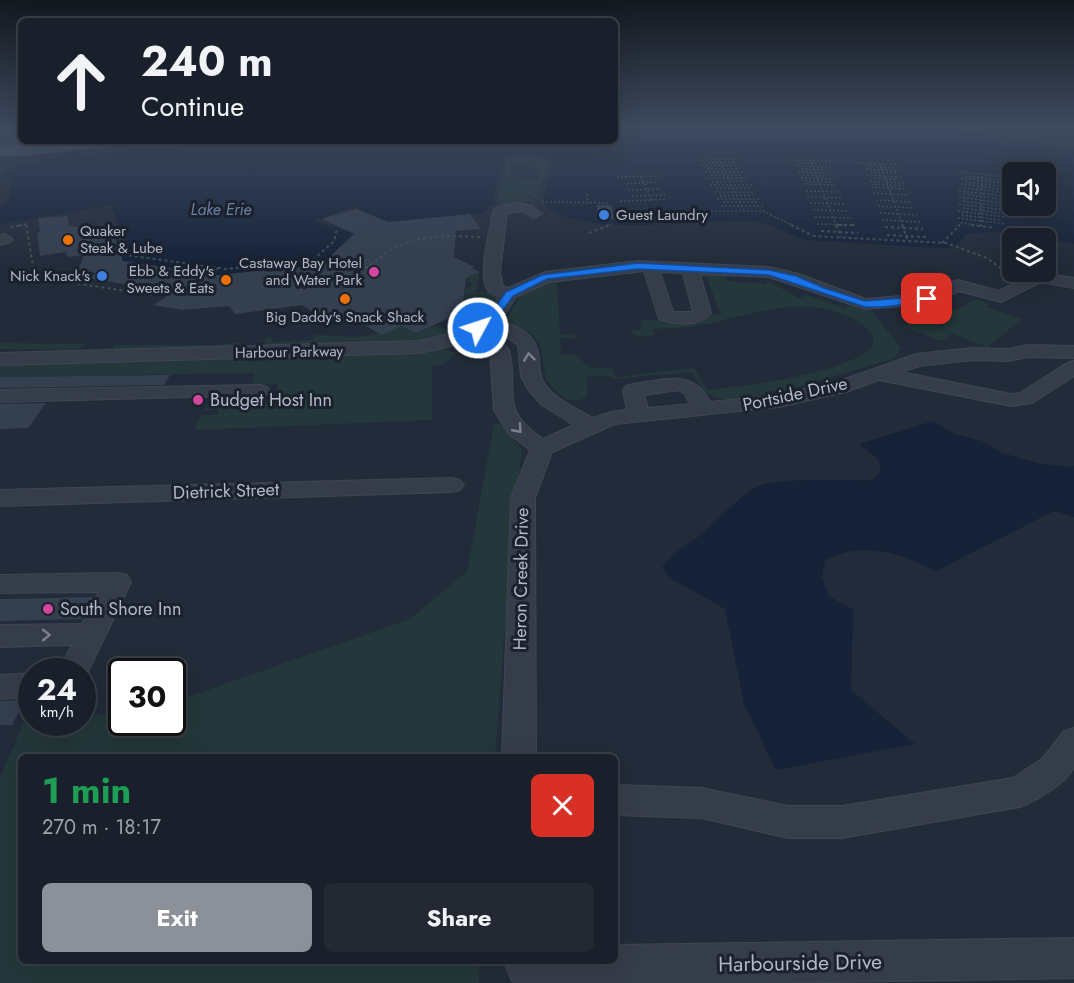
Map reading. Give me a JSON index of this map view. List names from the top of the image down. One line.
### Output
{"streets":{"street":["Harbour Parkway","Portside Drive","Dietrick Street","Heron Creek Drive","Harbourside Drive"]},"water":["Lake Erie"],"places":["Guest Laundry","Quaker Steak & Lube","Castaway Bay Hotel and Water Park","Nick Knack's","Ebb & Eddy's Sweets & Eats","Big Daddy's Snack Shack","Budget Host Inn","South Shore Inn"],"page":{"turn":["240 m","Continue"],"speed":"24 km/h","limit":"30","heading":["1 min","270 m · 18:17"],"buttons":["Exit","Share"]}}
